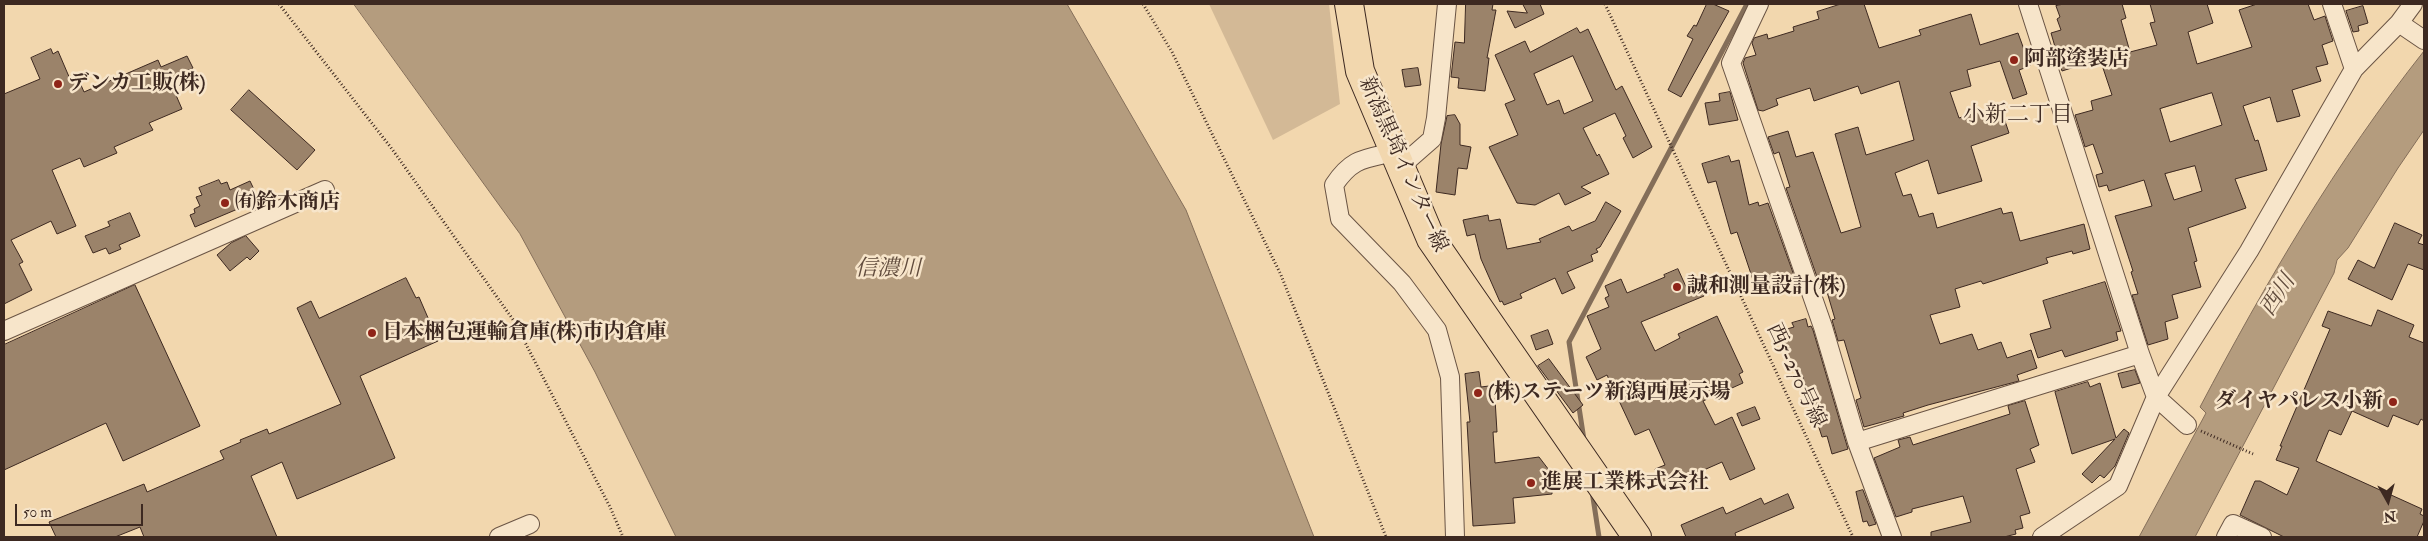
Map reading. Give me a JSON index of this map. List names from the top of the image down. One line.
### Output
{"streets":{"main road":["新潟黒埼インター線"],"path":["西5-270号線"]},"districts":["小新二丁目"],"water":["信濃川","西川"],"places":["阿部塗装店","デンカ工販(株)","㈲鈴木商店","誠和測量設計(株)","日本梱包運輸倉庫(株)市内倉庫","(株)ステーツ新潟西展示場","ダイヤパレス小新","進展工業株式会社"],"scale_bar":"50 m","north":"bottom"}
